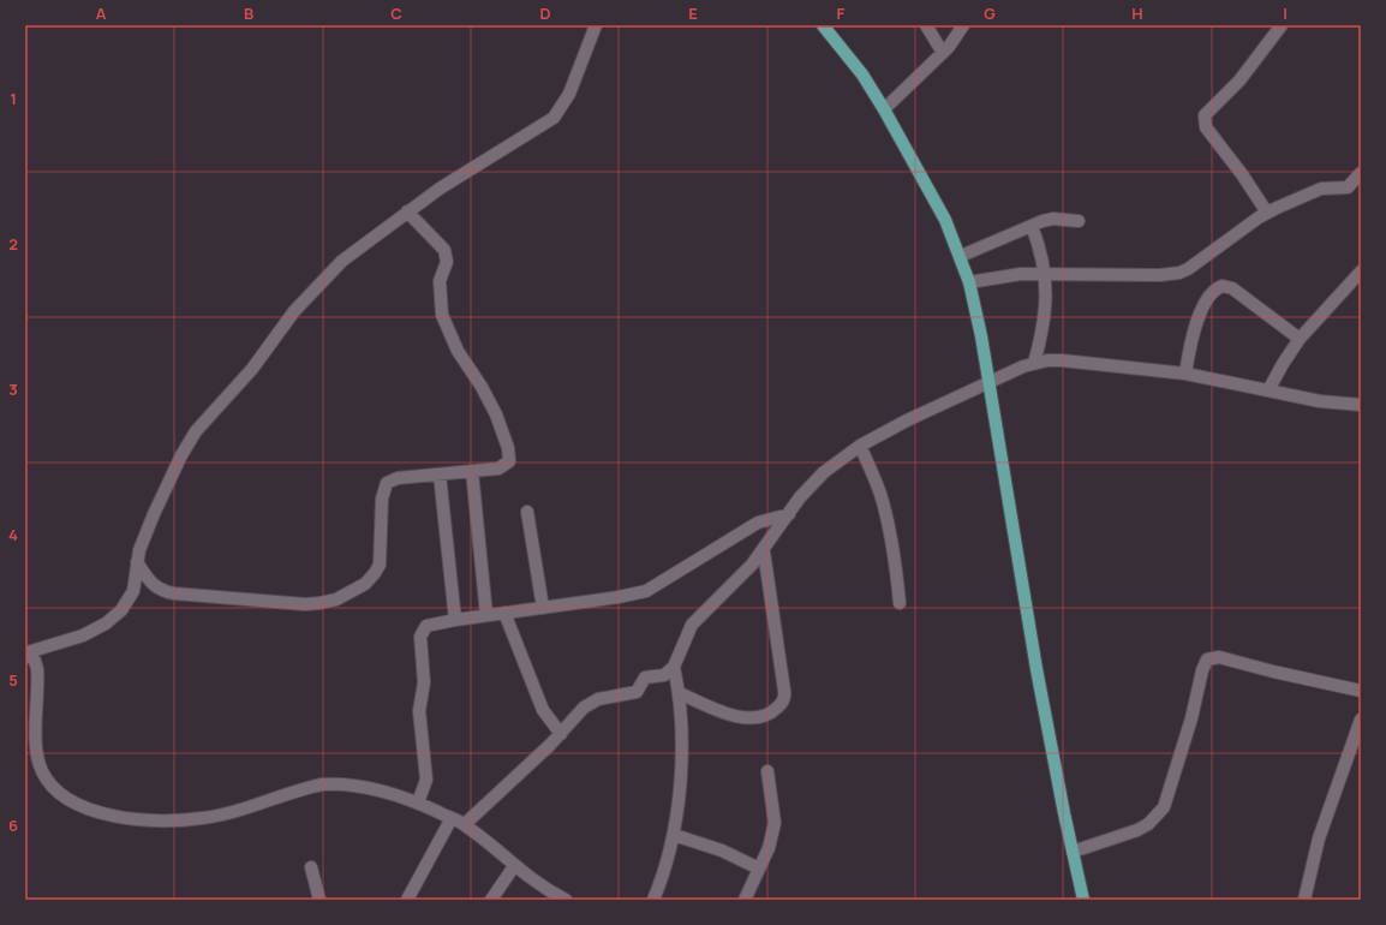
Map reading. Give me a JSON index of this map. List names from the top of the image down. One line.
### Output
{"grid":{"columns":["A","B","C","D","E","F","G","H","I"],"rows":["1","2","3","4","5","6"]}}
